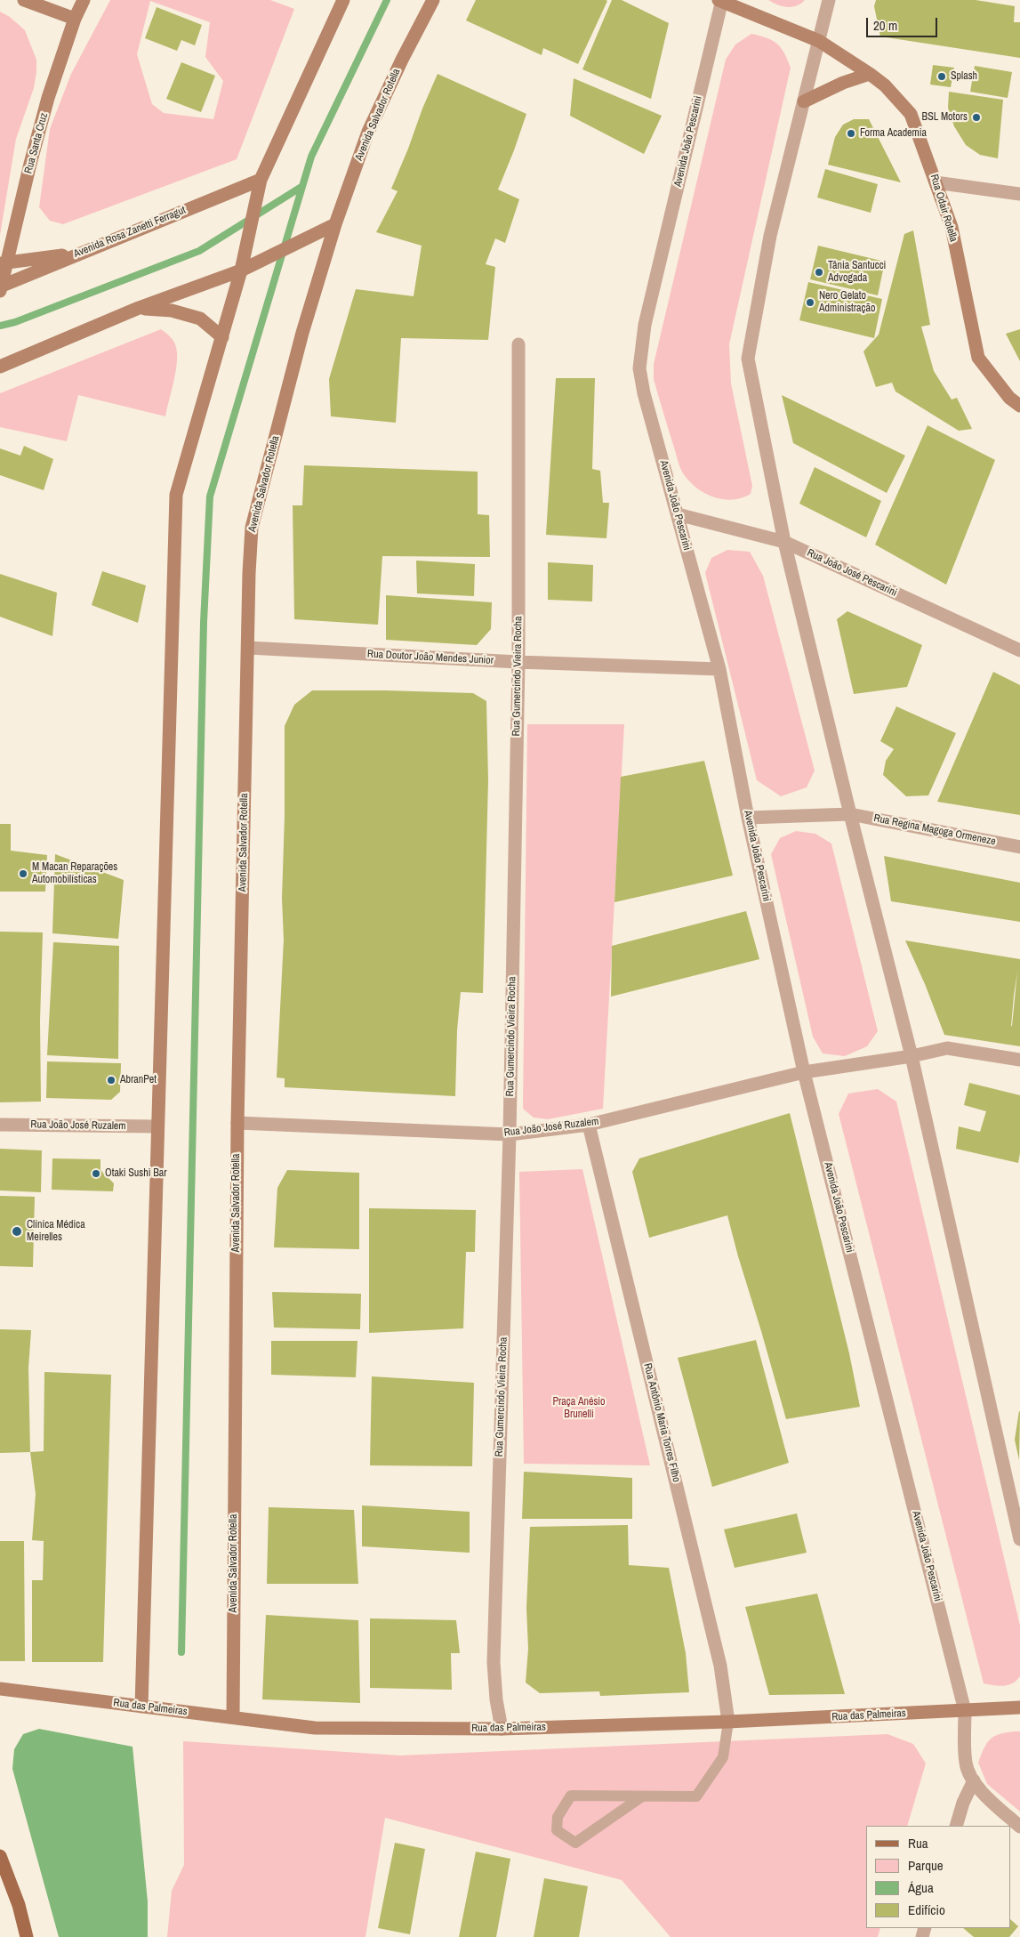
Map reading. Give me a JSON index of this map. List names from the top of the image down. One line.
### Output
{"streets":{"street":["Avenida Salvador Rotella","Avenida João Pescarini","Rua Santa Cruz","Rua Odair Rotella","Avenida Rosa Zanetti Ferragut","Rua João José Pescarini","Rua Doutor João Mendes Junior","Rua Gumercindo Vieira Rocha","Rua Regina Magoga Ormeneze","Rua João José Ruzalem","Rua Antônio Maria Torres Filho","Rua das Palmeiras"]},"crossings":[["Avenida Salvador Rotella","Rua Doutor João Mendes Junior"],["Avenida Salvador Rotella","Rua João José Ruzalem"],["Avenida Salvador Rotella","Rua das Palmeiras"],["Avenida João Pescarini","Rua Odair Rotella"],["Avenida João Pescarini","Rua João José Pescarini"],["Avenida João Pescarini","Rua Doutor João Mendes Junior"],["Avenida João Pescarini","Rua Regina Magoga Ormeneze"],["Avenida João Pescarini","Rua João José Ruzalem"],["Avenida João Pescarini","Rua das Palmeiras"],["Rua Santa Cruz","Avenida Rosa Zanetti Ferragut"],["Rua Doutor João Mendes Junior","Rua Gumercindo Vieira Rocha"],["Rua Gumercindo Vieira Rocha","Rua João José Ruzalem"],["Rua Gumercindo Vieira Rocha","Rua das Palmeiras"],["Rua João José Ruzalem","Rua Antônio Maria Torres Filho"],["Rua Antônio Maria Torres Filho","Rua das Palmeiras"]],"parks":["Praça Anésio Brunelli"],"places":["Splash","BSL Motors","Forma Academia","Tânia Santucci Advogada","Nero Gelato Administração","M Macan Reparações Automobilísticas","AbranPet","Otaki Sushi Bar","Clínica Médica Meirelles"],"legend":["Rua","Parque","Água","Edifício"],"scale_bar":"20 m"}
